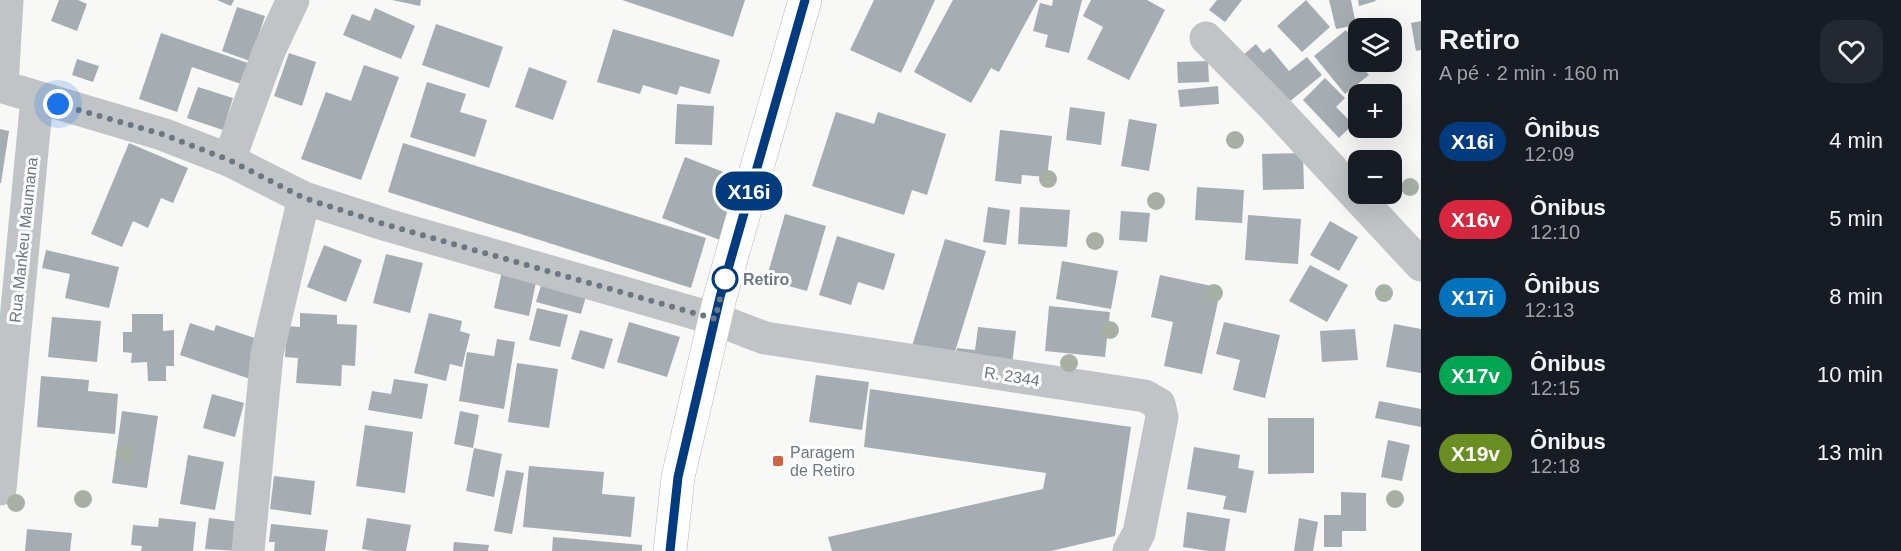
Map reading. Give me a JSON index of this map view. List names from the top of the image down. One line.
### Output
{"streets":{"street":["Rua Mankeu Maumana","R. 2344"]},"crossings":[["Rua Mankeu Maumana","R. 2344"]],"places":{"other":["Retiro"],"transit":["Paragem de Retiro"]},"lines":["bus line X16i"],"page":{"on_map":"X16i","heading":["Retiro","A pé · 2 min · 160 m"],"map_buttons":["+","−"],"list":[{"mark":"X16i","name":"Ônibus","note":"12:09","value":"4 min"},{"mark":"X16v","name":"Ônibus","note":"12:10","value":"5 min"},{"mark":"X17i","name":"Ônibus","note":"12:13","value":"8 min"},{"mark":"X17v","name":"Ônibus","note":"12:15","value":"10 min"},{"mark":"X19v","name":"Ônibus","note":"12:18","value":"13 min"}]}}
